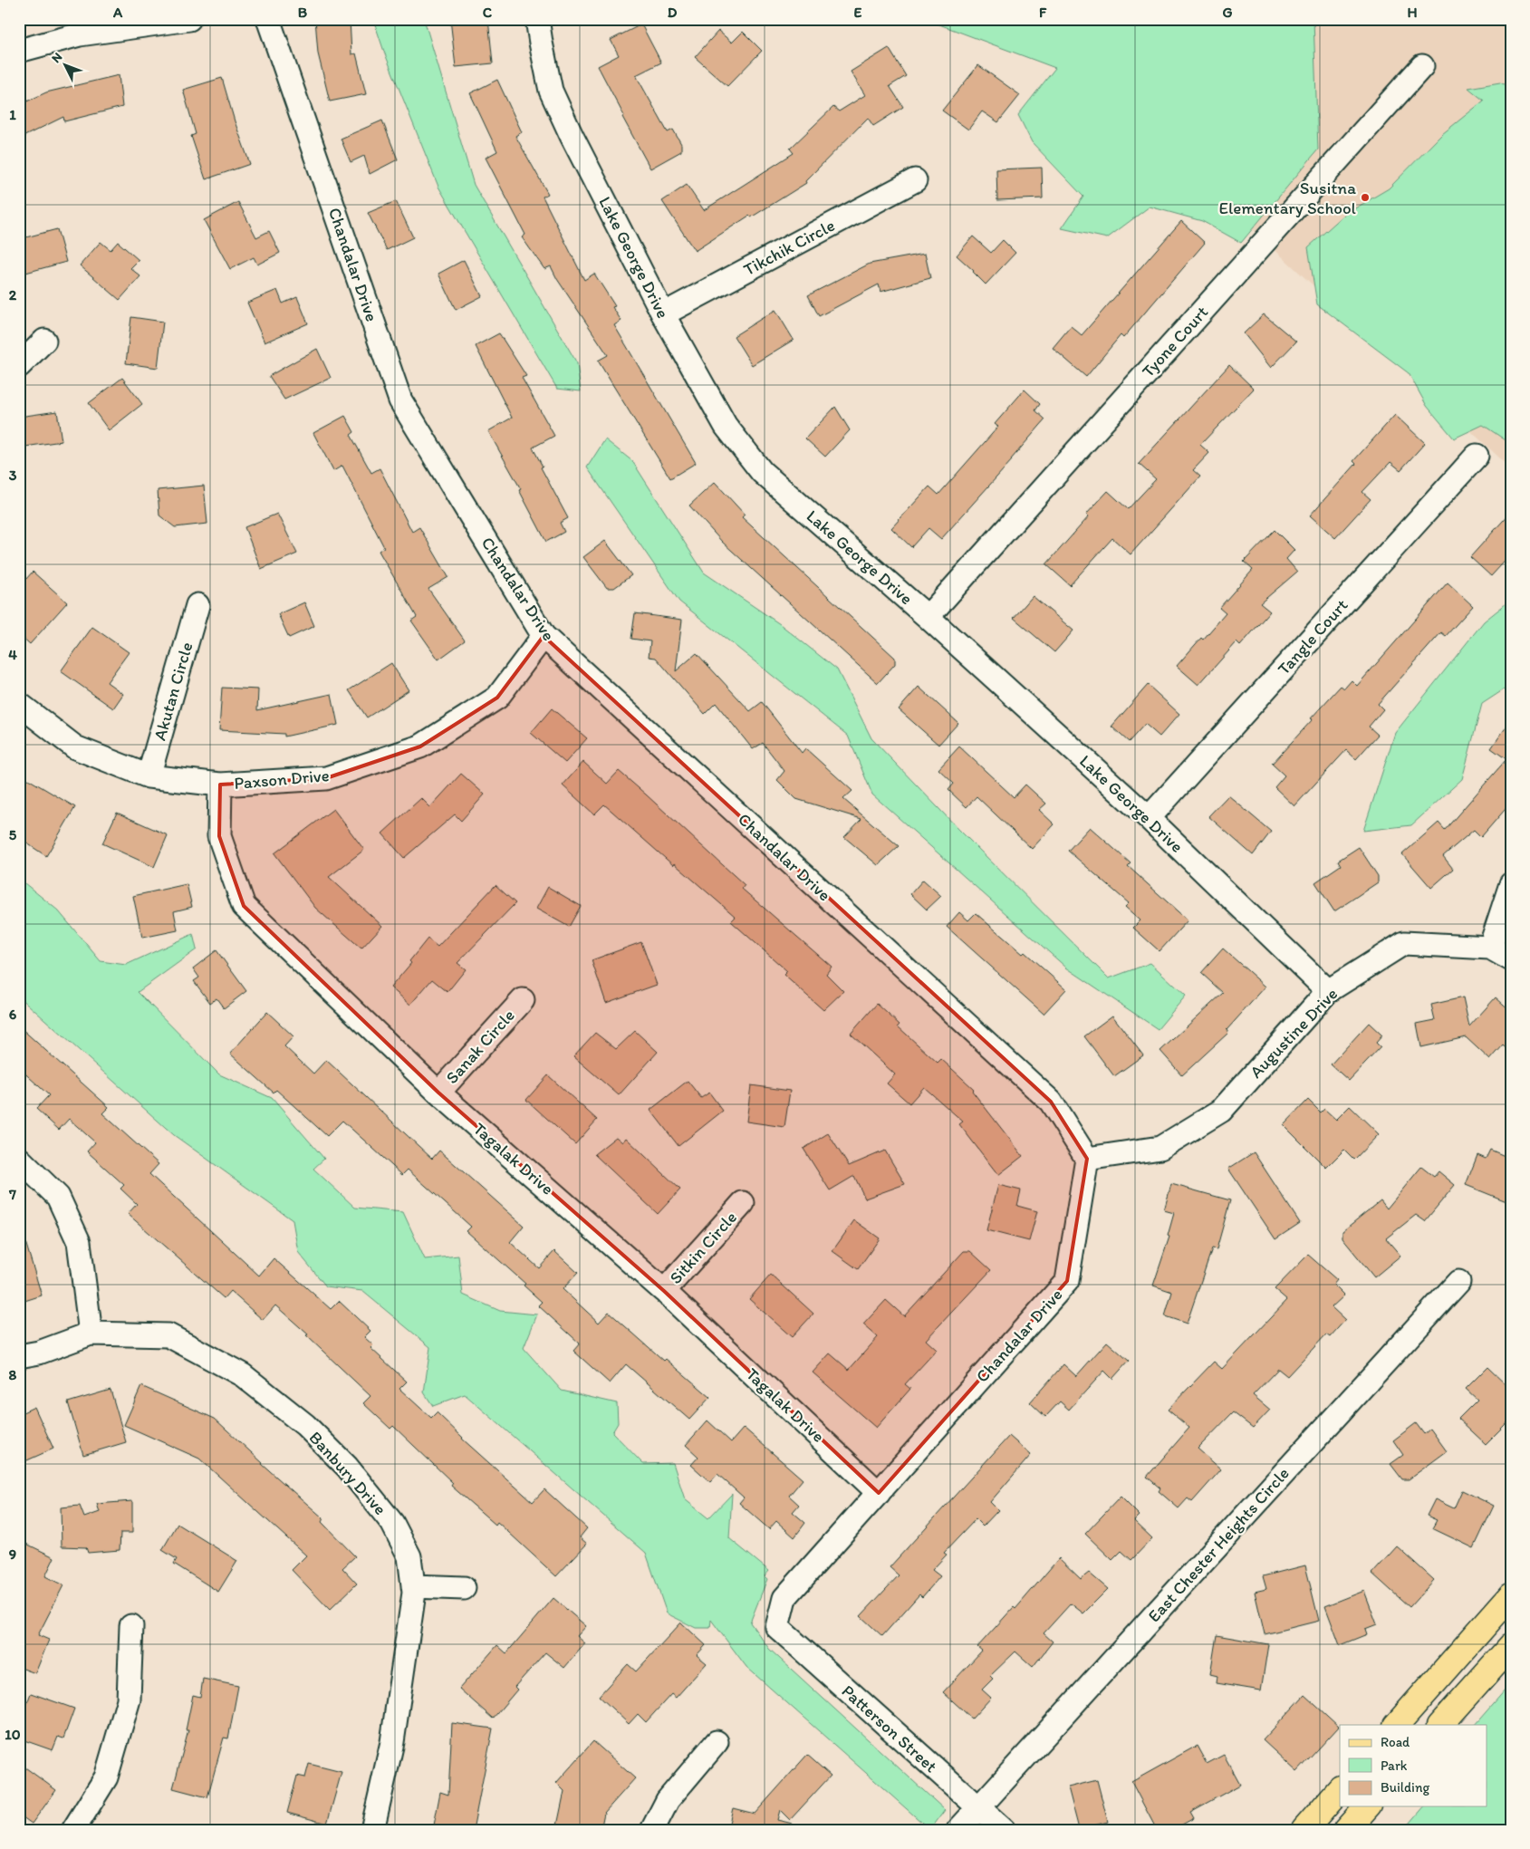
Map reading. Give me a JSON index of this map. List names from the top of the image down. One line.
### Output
{"streets":{"street":["Tikchik Circle","Lake George Drive","Chandalar Drive","Tyone Court","Tangle Court","Akutan Circle","Paxson Drive","Augustine Drive","Sanak Circle","Tagalak Drive","Sitkin Circle","Banbury Drive","East Chester Heights Circle","Patterson Street"]},"crossings":[["Tikchik Circle","Lake George Drive"],["Lake George Drive","Tyone Court"],["Lake George Drive","Tangle Court"],["Lake George Drive","Augustine Drive"],["Chandalar Drive","Paxson Drive"],["Chandalar Drive","Augustine Drive"],["Chandalar Drive","Tagalak Drive"],["Chandalar Drive","Patterson Street"],["Akutan Circle","Paxson Drive"],["Paxson Drive","Tagalak Drive"],["Sanak Circle","Tagalak Drive"],["Tagalak Drive","Sitkin Circle"],["East Chester Heights Circle","Patterson Street"]],"places":["Susitna Elementary School"],"legend":["Road","Park","Building"],"north":"top left","grid":{"columns":["A","B","C","D","E","F","G","H"],"rows":["1","2","3","4","5","6","7","8","9","10"]}}
